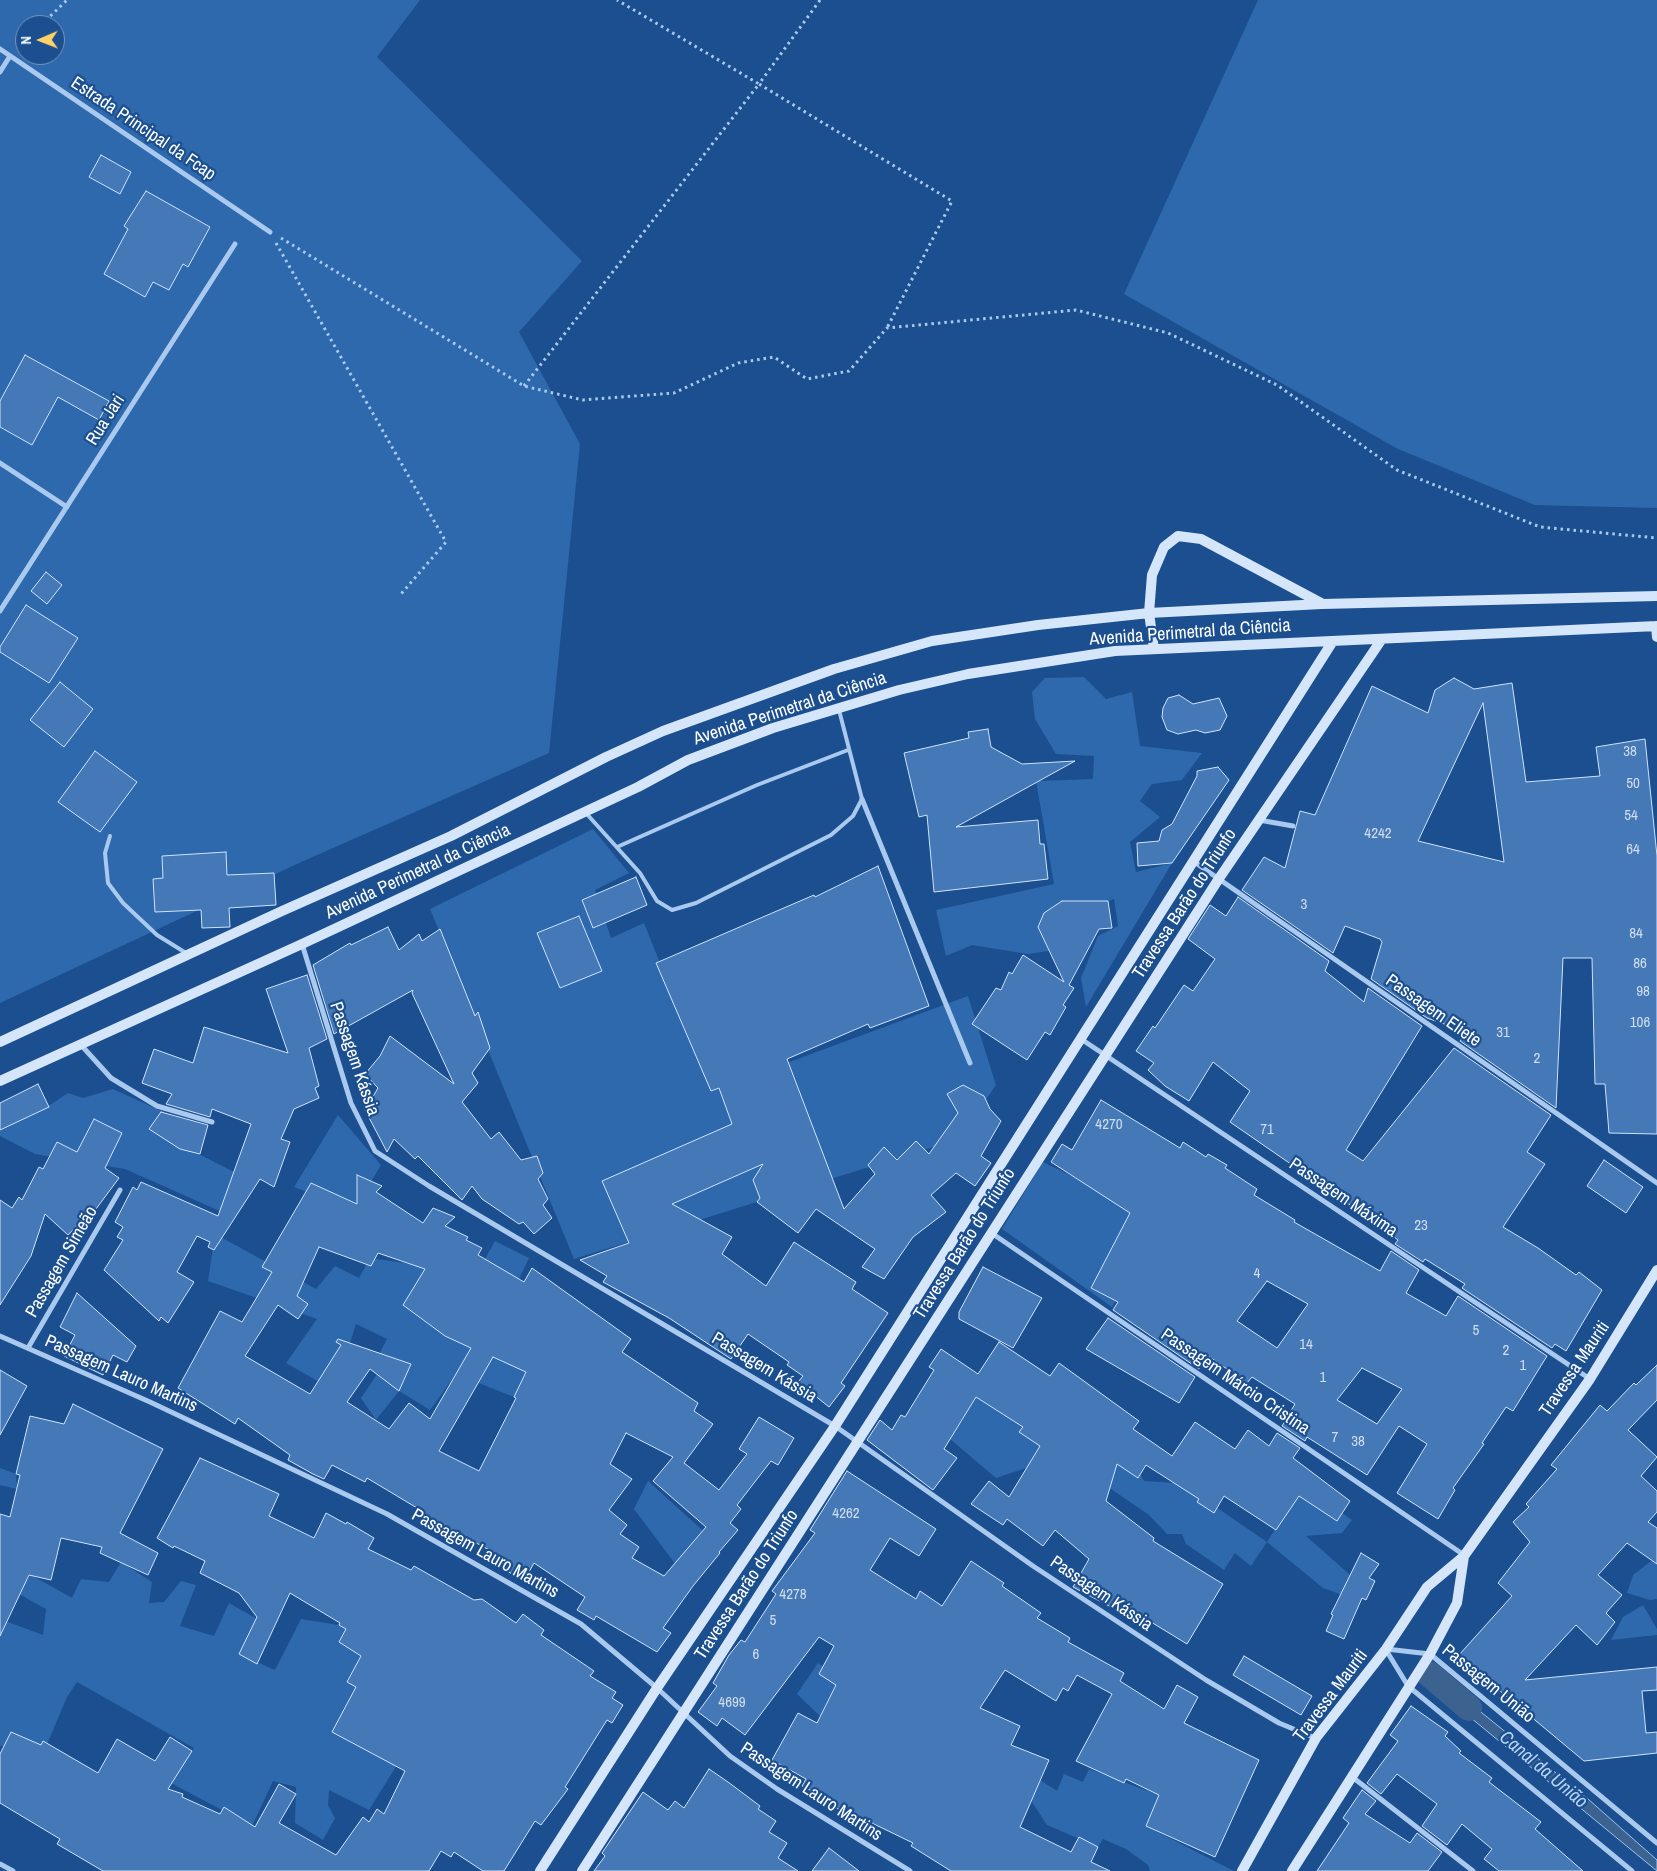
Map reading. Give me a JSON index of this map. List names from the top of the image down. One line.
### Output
{"streets":{"main road":["Avenida Perimetral da Ciência","Travessa Barão do Triunfo","Travessa Mauriti"],"street":["Estrada Principal da Fcap","Rua Jari","Passagem Eliete","Passagem Kássia","Passagem Máxima","Passagem Simeão","Passagem Lauro Martins","Passagem Márcio Cristina","Passagem União"]},"crossings":[["Avenida Perimetral da Ciência","Travessa Barão do Triunfo"],["Avenida Perimetral da Ciência","Passagem Kássia"],["Travessa Barão do Triunfo","Passagem Eliete"],["Travessa Barão do Triunfo","Passagem Kássia"],["Travessa Barão do Triunfo","Passagem Máxima"],["Travessa Barão do Triunfo","Passagem Lauro Martins"],["Travessa Barão do Triunfo","Passagem Márcio Cristina"],["Passagem Kássia","Travessa Mauriti"],["Passagem Máxima","Travessa Mauriti"],["Passagem Simeão","Passagem Lauro Martins"],["Travessa Mauriti","Passagem Márcio Cristina"],["Travessa Mauriti","Passagem União"]],"water":["Canal da União"],"house_numbers":["38","50","54","4242","64","3","84","86","98","106","31","2","4270","71","23","4","5","14","2","1","1","7","38","4262","4278","5","6","4699"],"north":"left"}
